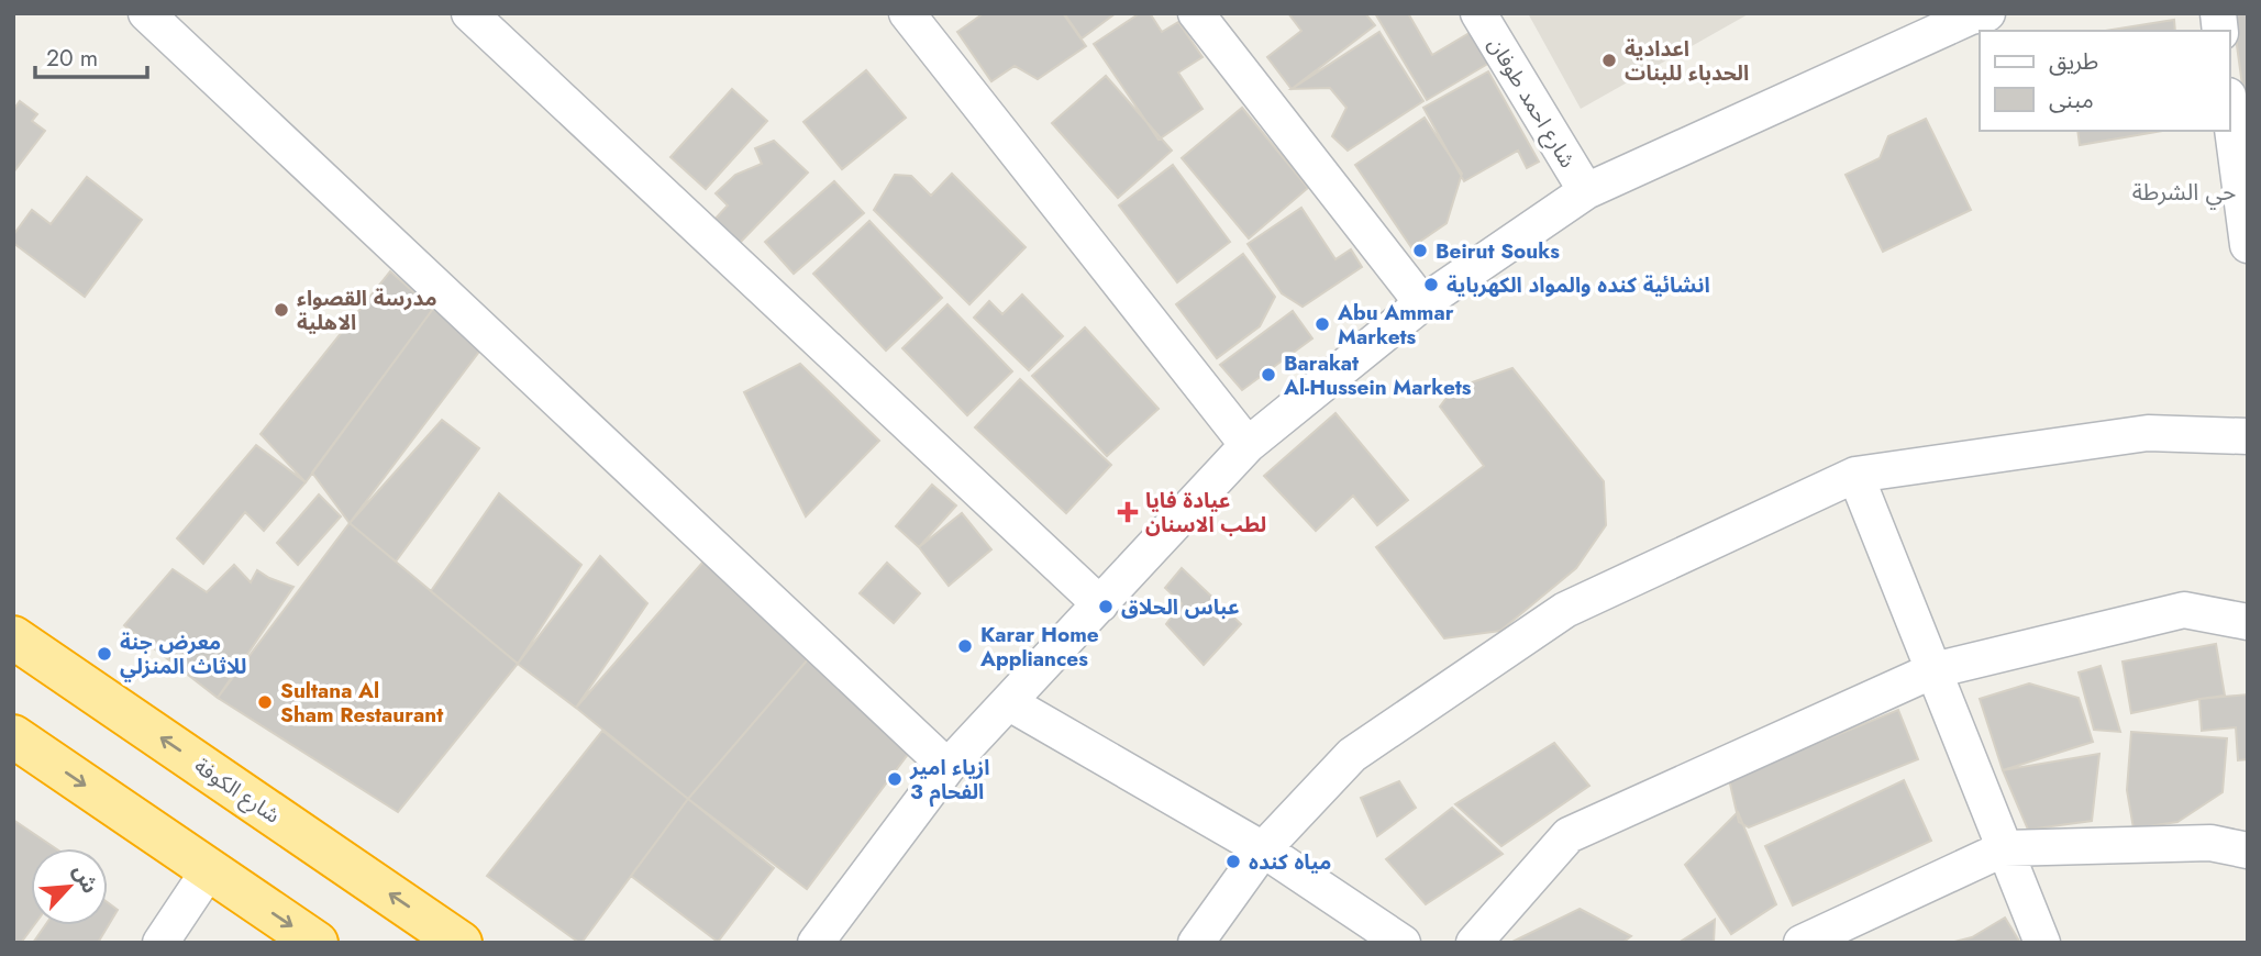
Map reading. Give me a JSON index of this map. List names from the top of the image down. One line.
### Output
{"streets":{"highway":["شارع الكوفة"],"street":["شارع احمد طوفان"]},"districts":["حي الشرطة"],"places":{"other":["اعدادية الحدباء للبنات","Beirut Souks","انشائية كنده والمواد الكهرباية","مدرسة القصواء الاهلية","Abu Ammar Markets","Barakat Al-Hussein Markets","عباس الحلاق","Karar Home Appliances","معرض جنة للاثاث المنزلي","Sultana Al Sham Restaurant","ازياء امير الفحام 3","مياه كنده"],"health":["عيادة فايا لطب الاسنان"]},"legend":["طريق","مبنى"],"scale_bar":"20 m","north":"top right"}
